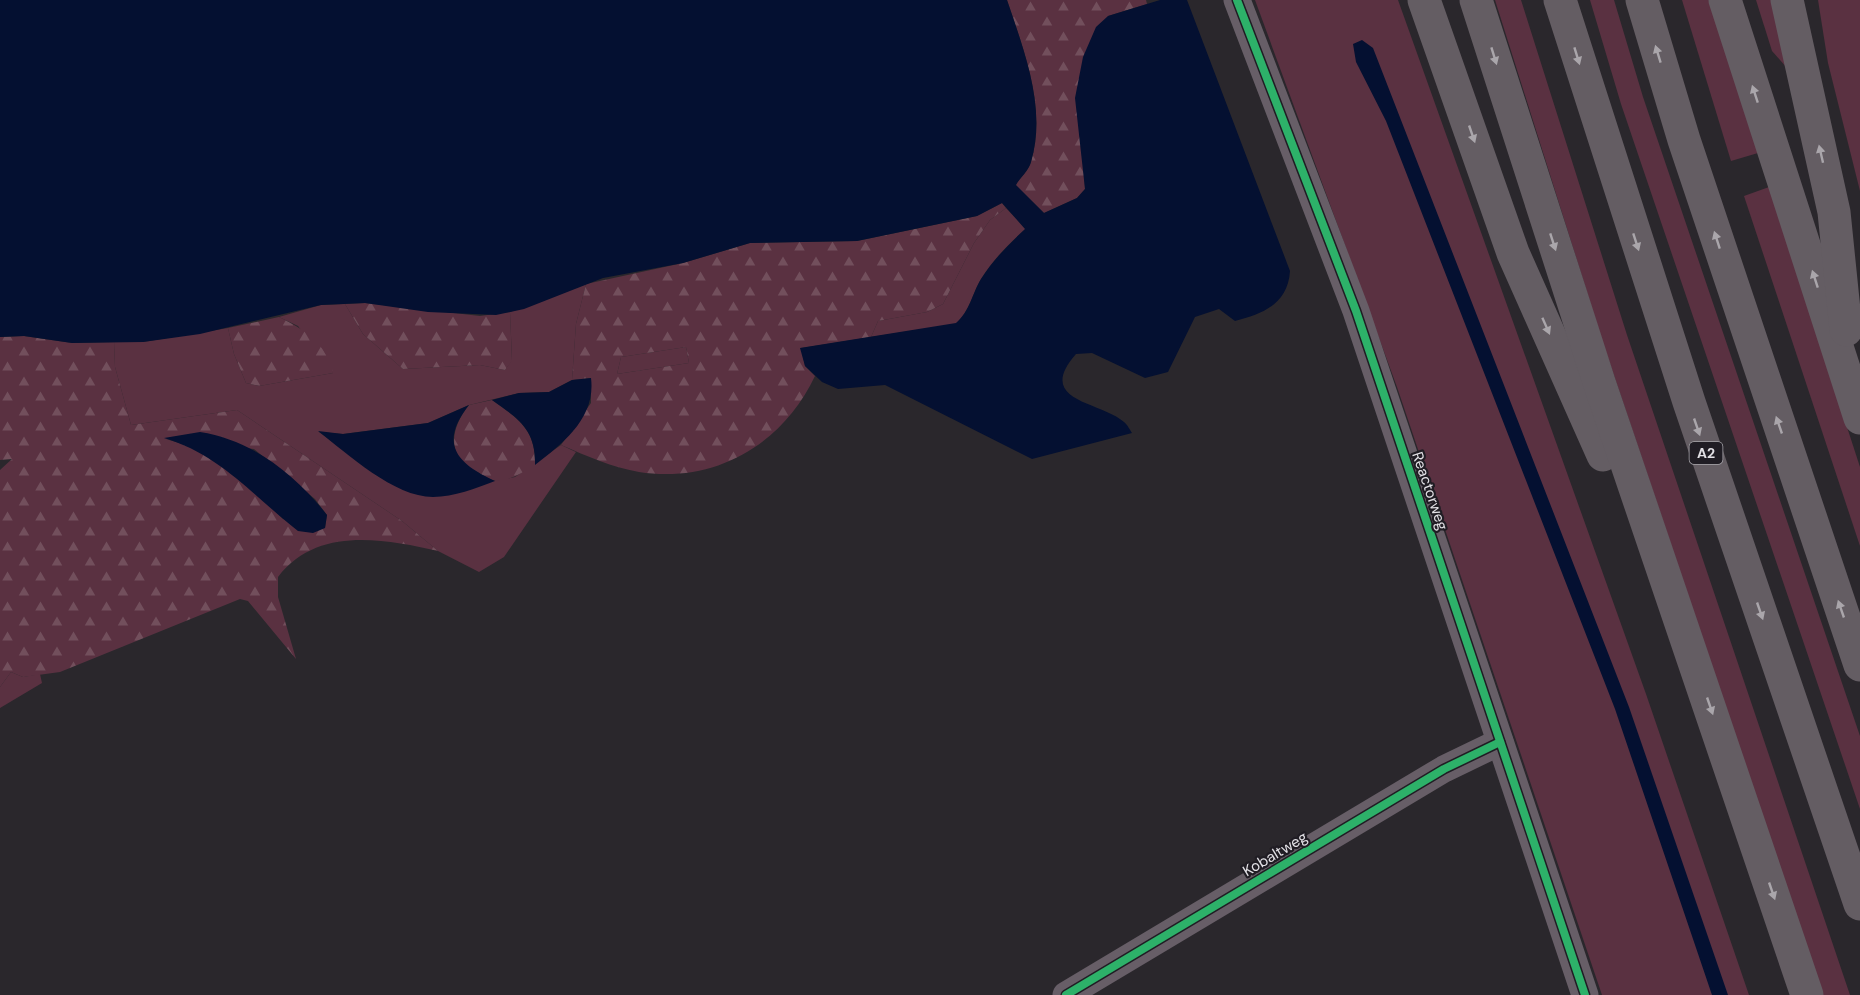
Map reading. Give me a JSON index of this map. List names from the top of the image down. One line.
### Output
{"streets":{"highway":["A2"],"street":["Reactorweg","Kobaltweg"]},"crossings":[["Reactorweg","Kobaltweg"]]}
